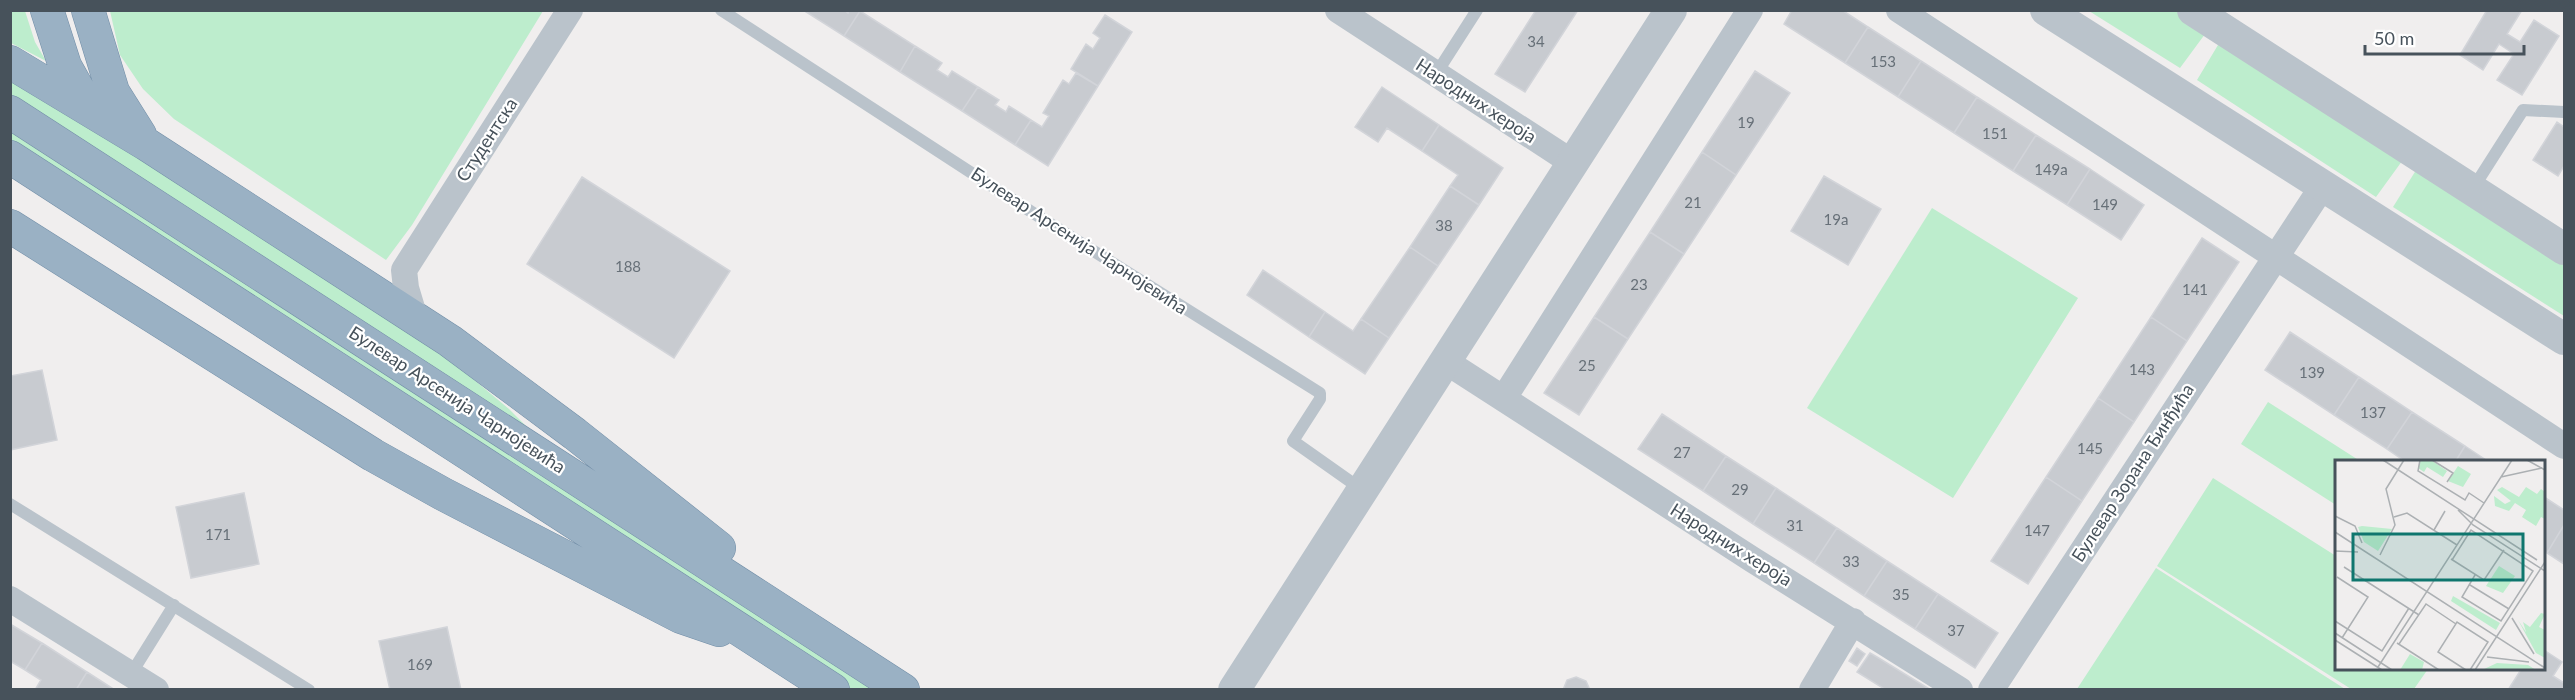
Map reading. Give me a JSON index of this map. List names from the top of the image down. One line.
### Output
{"streets":{"highway":["Булевар Арсенија Чарнојевића"],"street":["Народних хероја","Студентска","Булевар Зорана Ђинђића"]},"house_numbers":["34","153","19","151","149a","21","149","19a","38","188","23","141","25","143","139","137","145","27","29","31","147","171","33","35","37","169"],"scale_bar":"50 m"}
